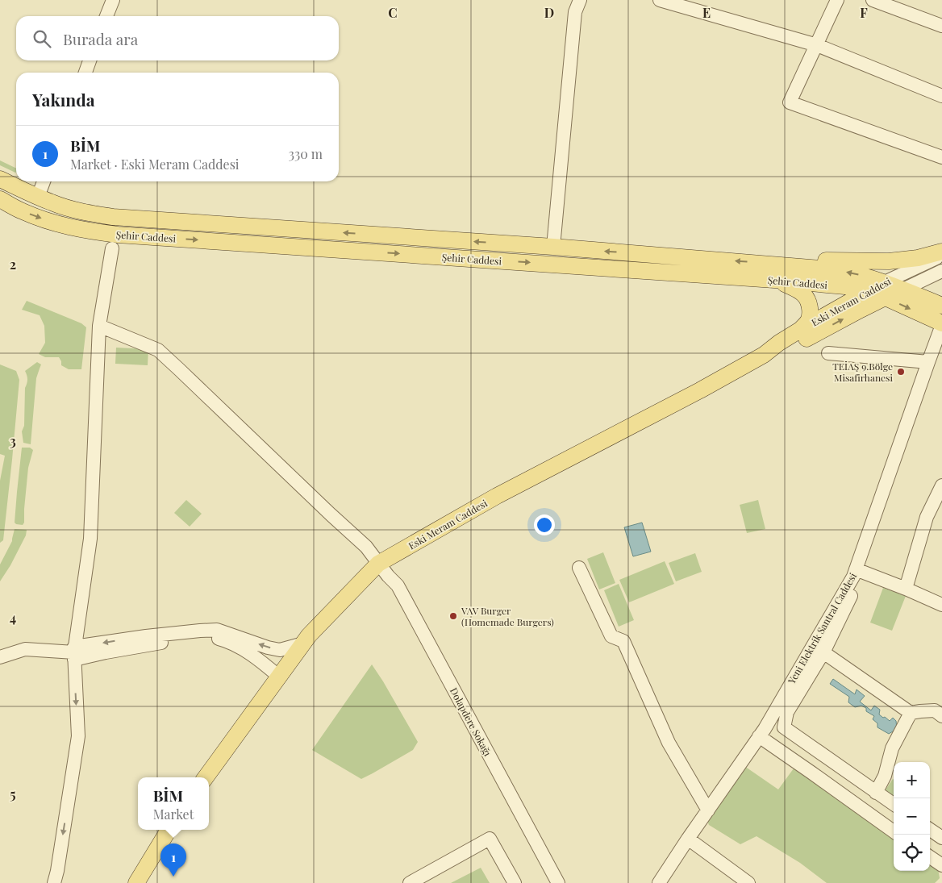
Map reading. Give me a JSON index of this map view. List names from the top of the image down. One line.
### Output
{"streets":{"main road":["Şehir Caddesi","Eski Meram Caddesi"],"street":["Yeni Elektrik Santral Caddesi","Dolapdere Sokağı"]},"crossings":[["Şehir Caddesi","Eski Meram Caddesi"],["Şehir Caddesi","Yeni Elektrik Santral Caddesi"],["Eski Meram Caddesi","Dolapdere Sokağı"]],"places":["TEİAŞ 9.Bölge Misafirhanesi","VAV Burger (Homemade Burgers)"],"page":{"search":"Burada ara","heading":"Yakında","list":[{"mark":"1","name":"BİM","note":"Market · Eski Meram Caddesi","value":"330 m"}],"map_buttons":["+","−"],"popup":["BİM","Market"],"pins":"1"},"grid":{"columns":["C","D","E","F"],"rows":["2","3","4","5"]}}
